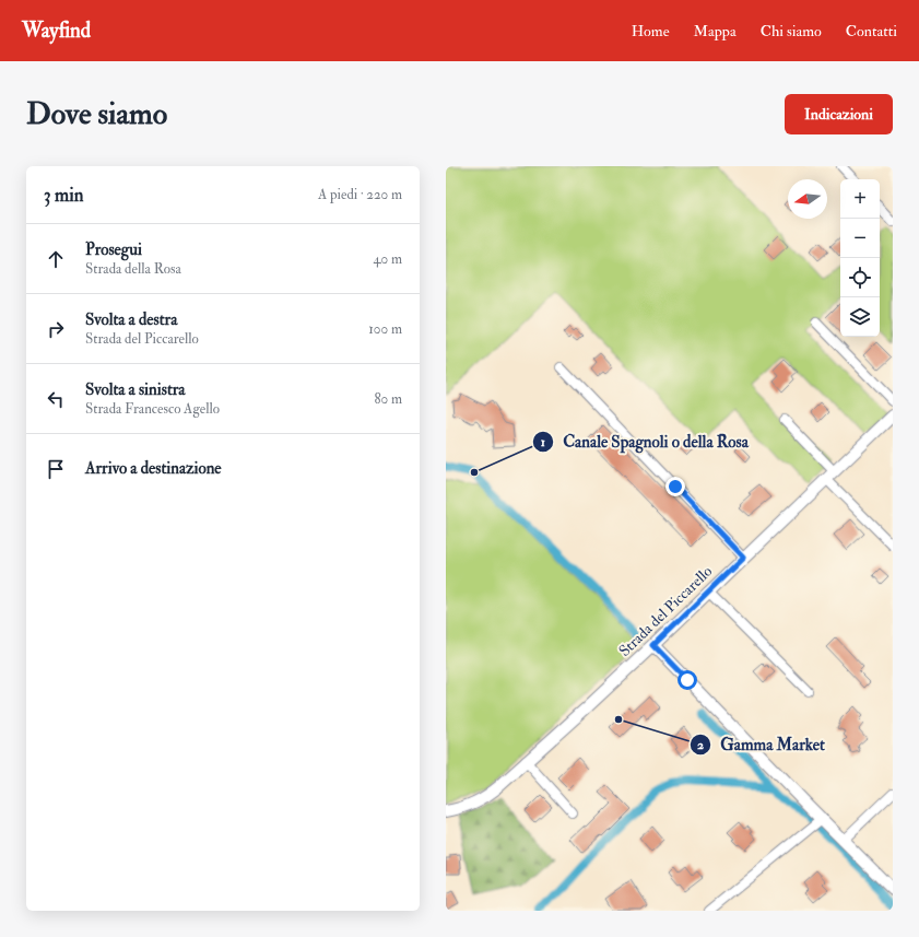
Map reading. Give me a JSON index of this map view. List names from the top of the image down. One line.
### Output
{"streets":{"street":["Strada del Piccarello"]},"places":["Canale Spagnoli o della Rosa","Gamma Market"],"north":"left","page":{"header":"Wayfind","nav":["Home","Mappa","Chi siamo","Contatti"],"buttons":"Indicazioni","title":"Dove siamo","heading":["3 min","A piedi · 220 m"],"map_buttons":["+","−"],"list":[["Prosegui","Strada della Rosa","40 m"],["Svolta a destra","Strada del Piccarello","100 m"],["Svolta a sinistra","Strada Francesco Agello","80 m"],"Arrivo a destinazione"]}}
